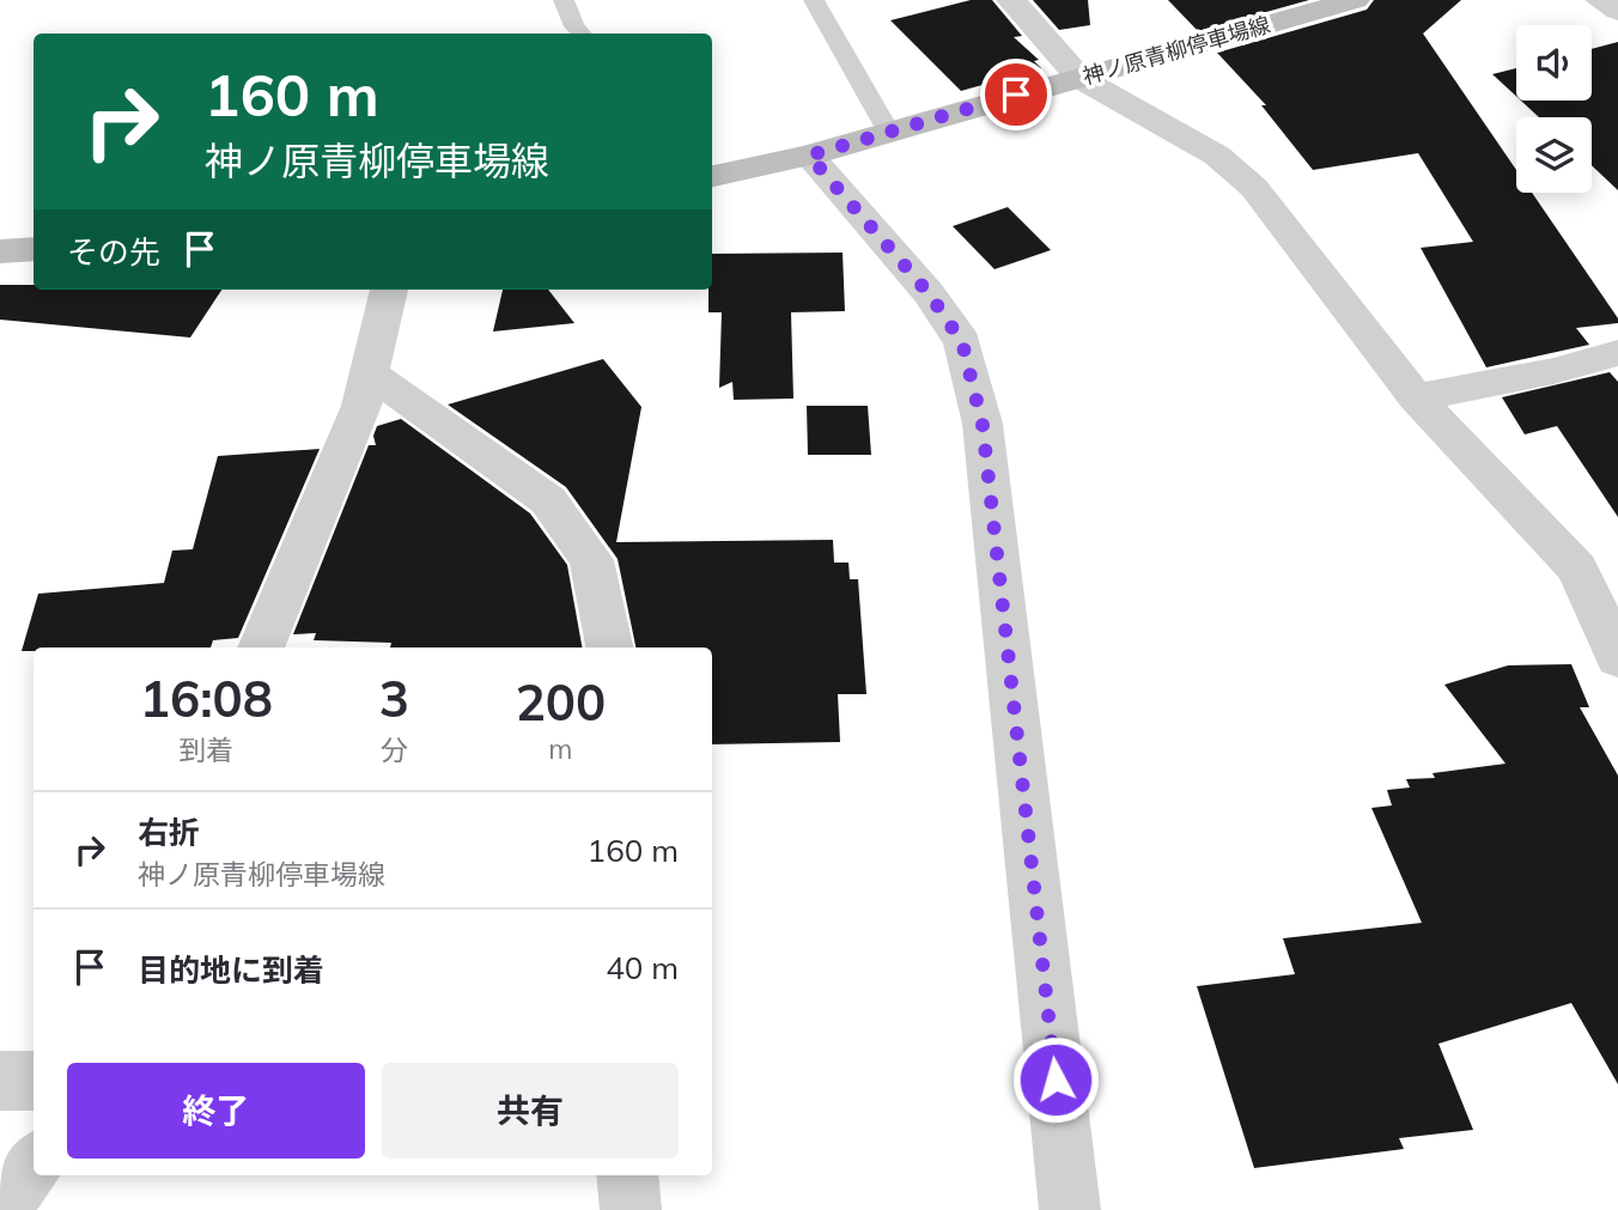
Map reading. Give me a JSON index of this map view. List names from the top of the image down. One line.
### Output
{"streets":{"main road":["神ノ原青柳停車場線"]},"page":{"turn":["160 m","神ノ原青柳停車場線"],"then":"その先","eta":["16:08","到着","3","分","200","m"],"list":[{"name":"右折","note":"神ノ原青柳停車場線","value":"160 m"},{"name":"目的地に到着","value":"40 m"}],"buttons":["終了","共有"]}}
